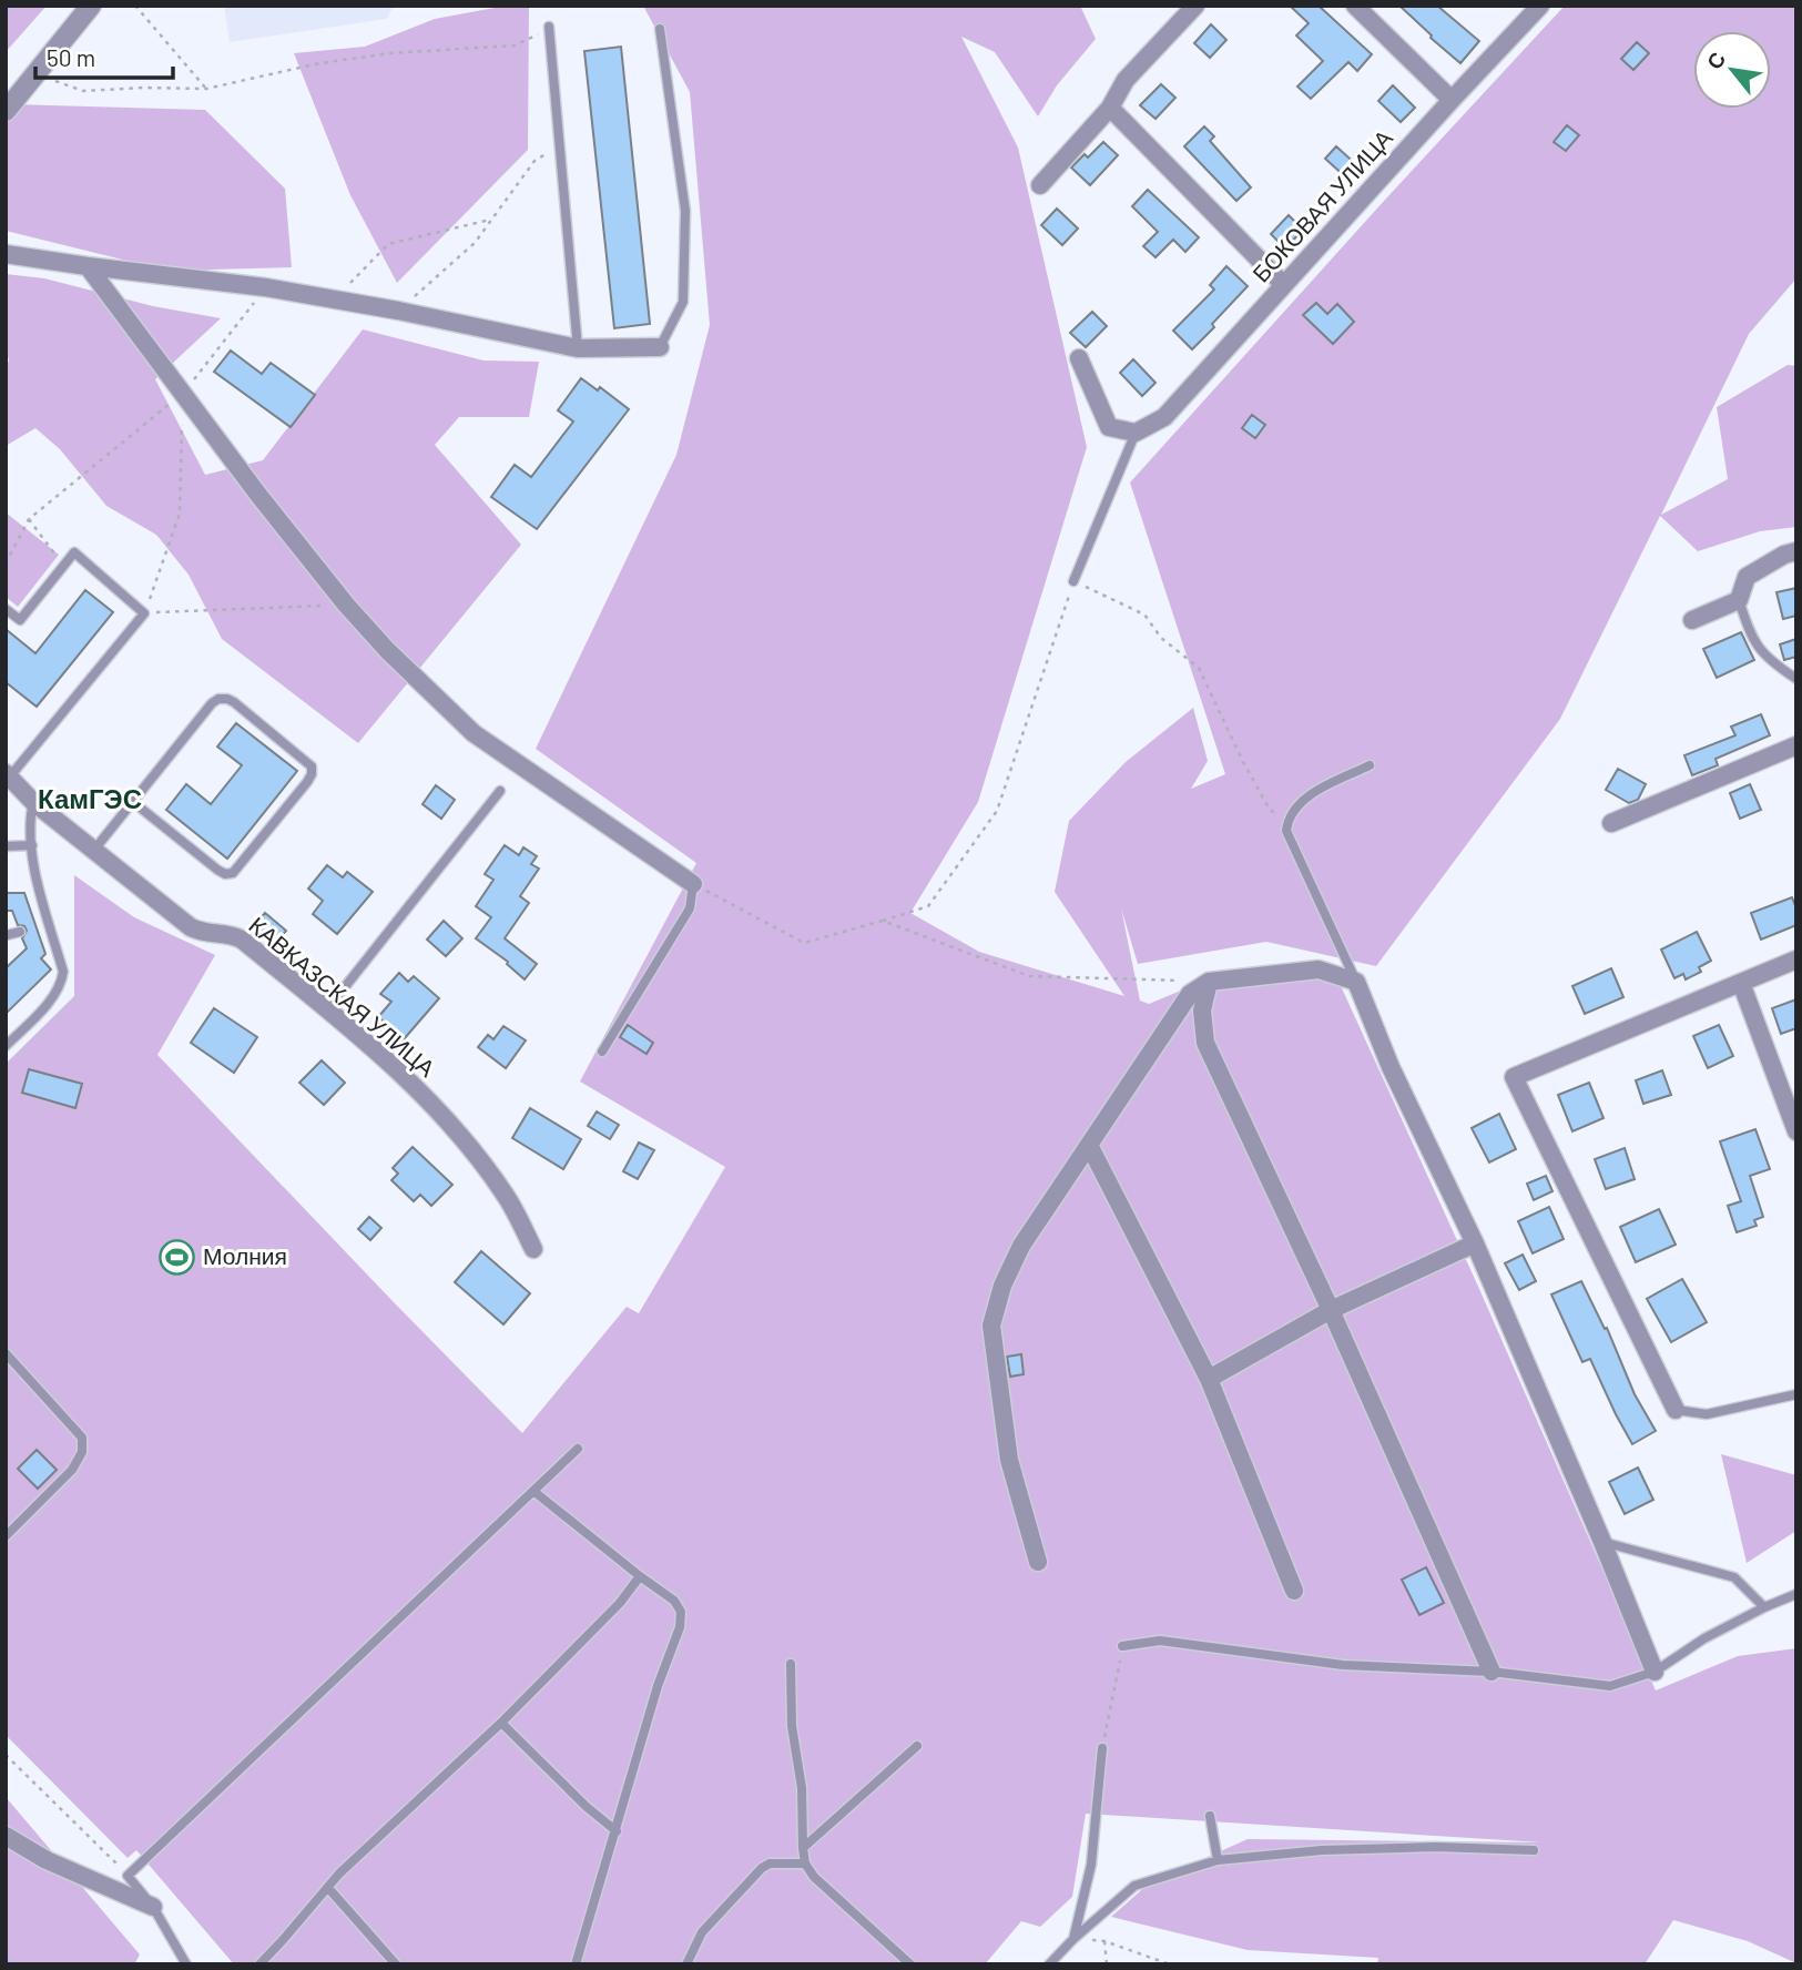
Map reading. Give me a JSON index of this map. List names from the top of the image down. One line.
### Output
{"streets":{"street":["БОКОВАЯ УЛИЦА","КАВКАЗСКАЯ УЛИЦА"]},"districts":["КамГЭС"],"places":{"sports":["Молния"]},"scale_bar":"50 m","north":"top left"}
